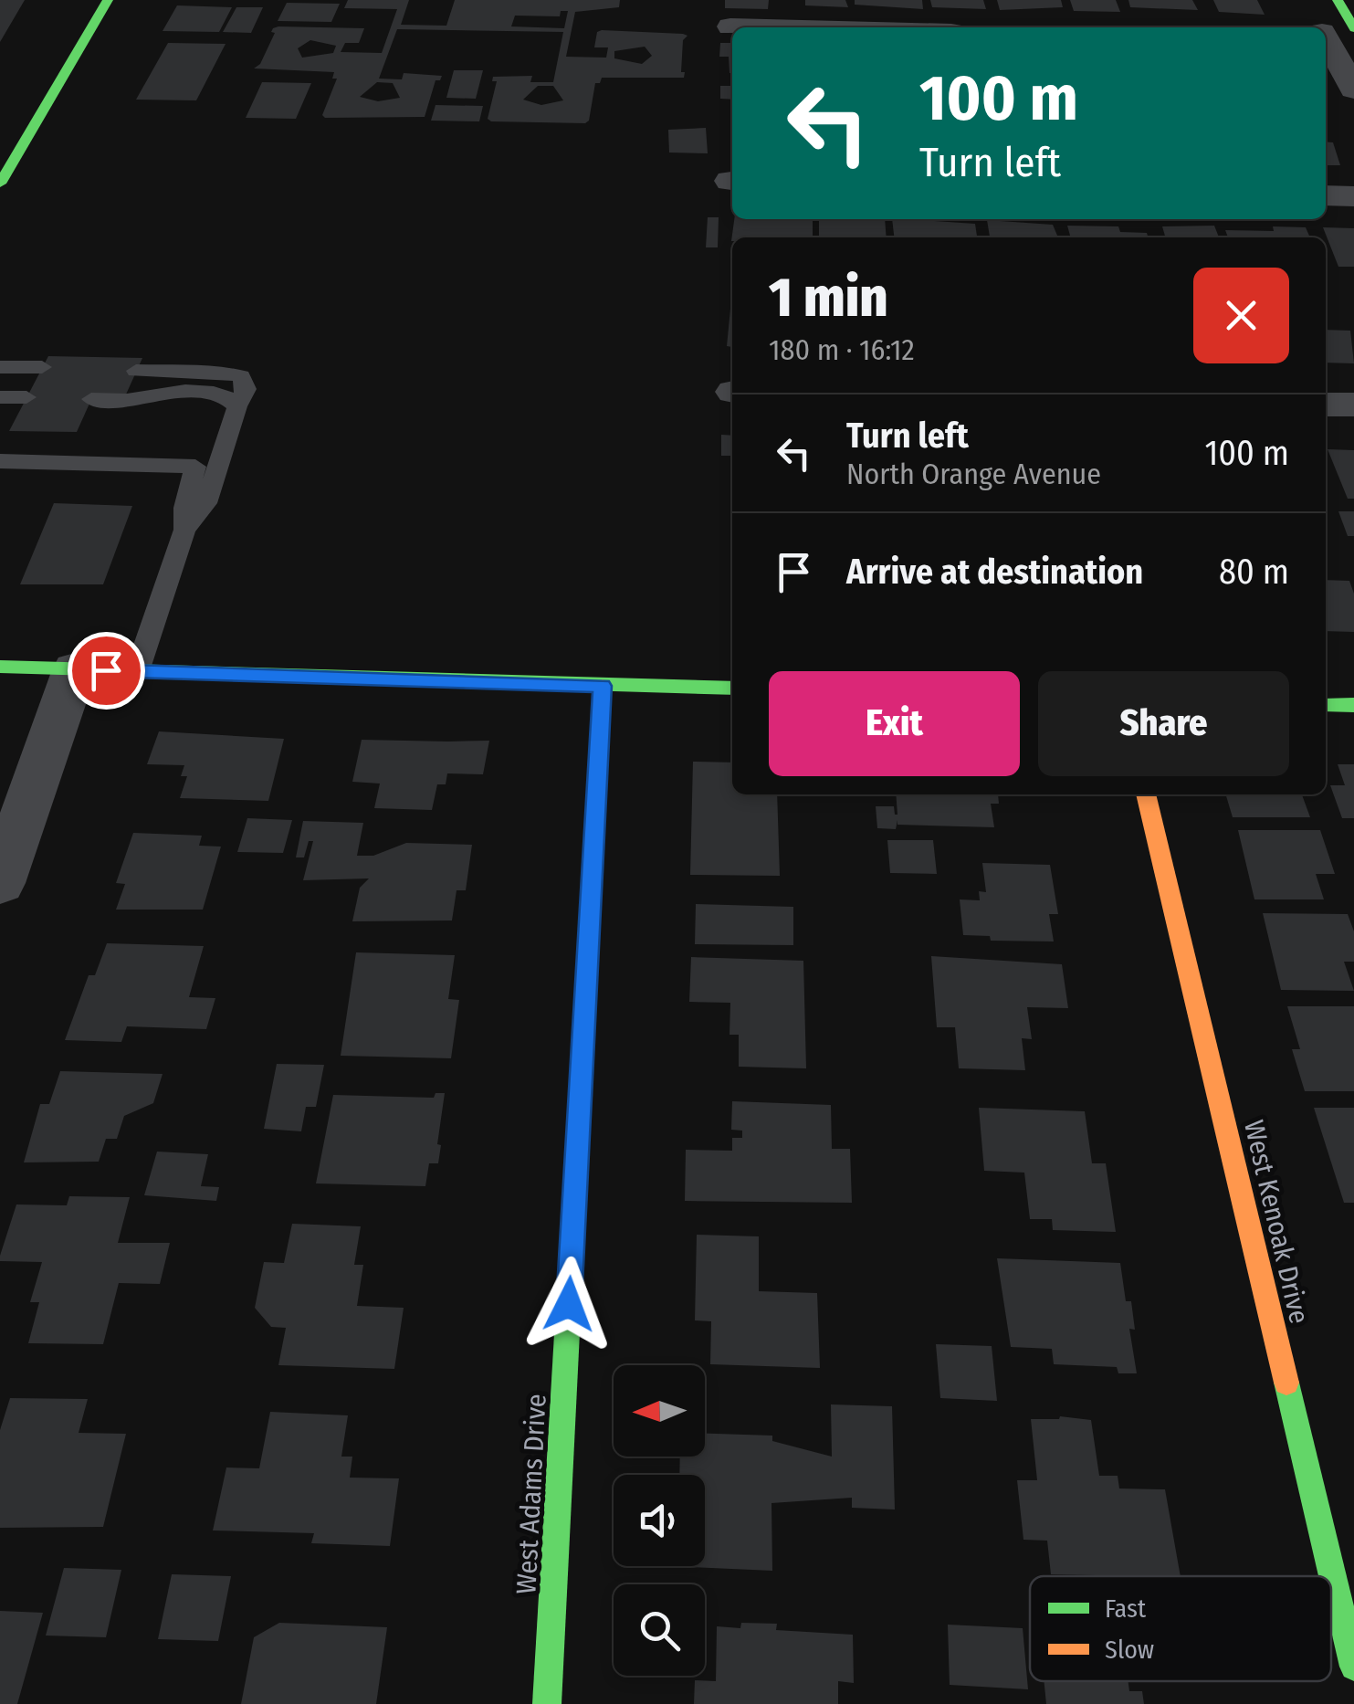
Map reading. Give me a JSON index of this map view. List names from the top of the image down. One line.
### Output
{"streets":{"street":["West Kenoak Drive","West Adams Drive"]},"legend":["Fast","Slow"],"north":"left","page":{"turn":["100 m","Turn left"],"heading":["1 min","180 m · 16:12"],"list":[{"name":"Turn left","note":"North Orange Avenue","value":"100 m"},{"name":"Arrive at destination","value":"80 m"}],"buttons":["Exit","Share"]}}
